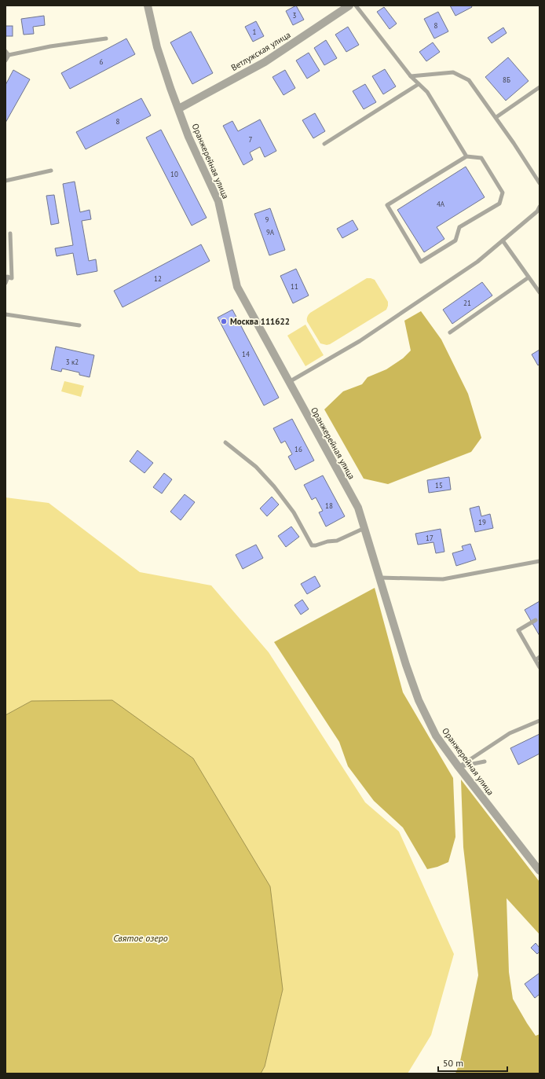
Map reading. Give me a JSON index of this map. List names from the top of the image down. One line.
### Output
{"streets":{"street":["Ветлужская улица","Оранжерейная улица"]},"crossings":[["Ветлужская улица","Оранжерейная улица"]],"water":["Святое озеро"],"places":["Москва 111622"],"house_numbers":["3","8","1","6","8Б","8","7","10","4А","9","9А","12","11","21","14","3 к2","16","15","18","19","17"],"scale_bar":"50 m"}
